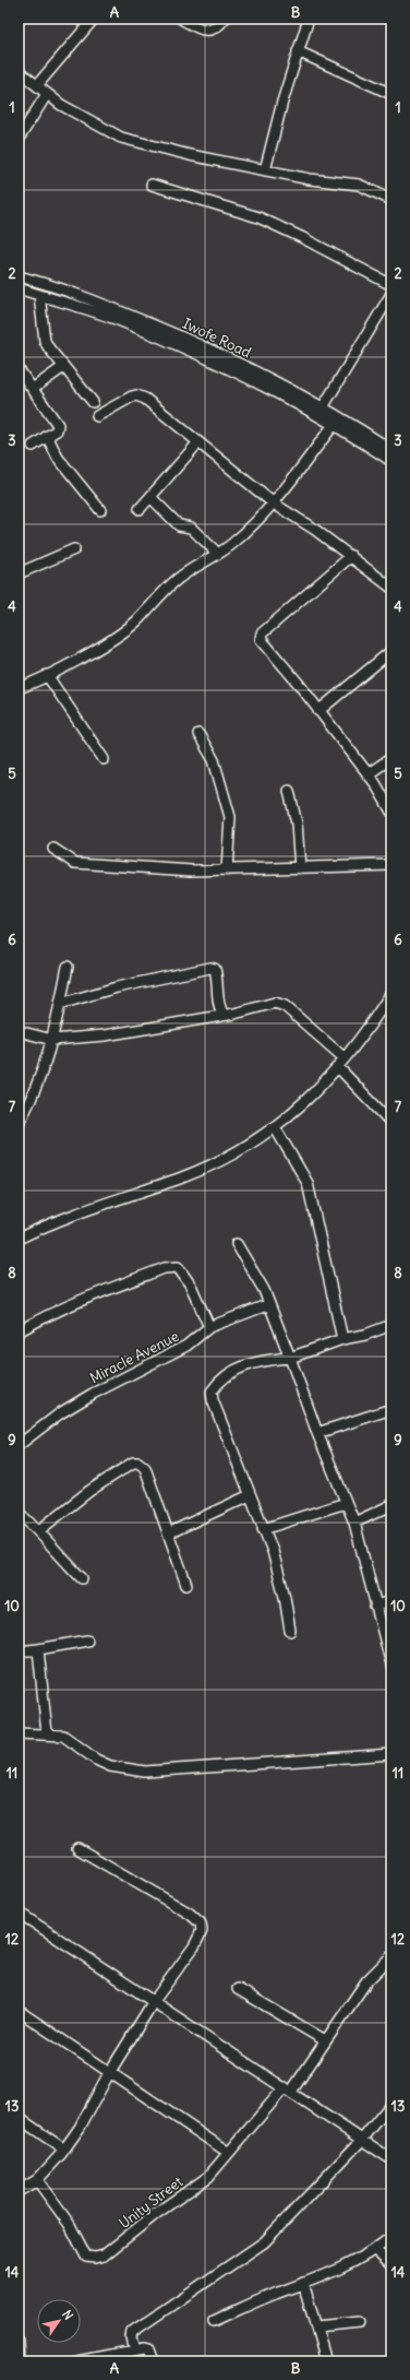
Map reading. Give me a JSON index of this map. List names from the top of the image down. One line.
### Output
{"streets":{"street":["Iwofe Road","Miracle Avenue","Unity Street"]},"north":"top right","grid":{"columns":["A","B"],"rows":["1","2","3","4","5","6","7","8","9","10","11","12","13","14"]}}
